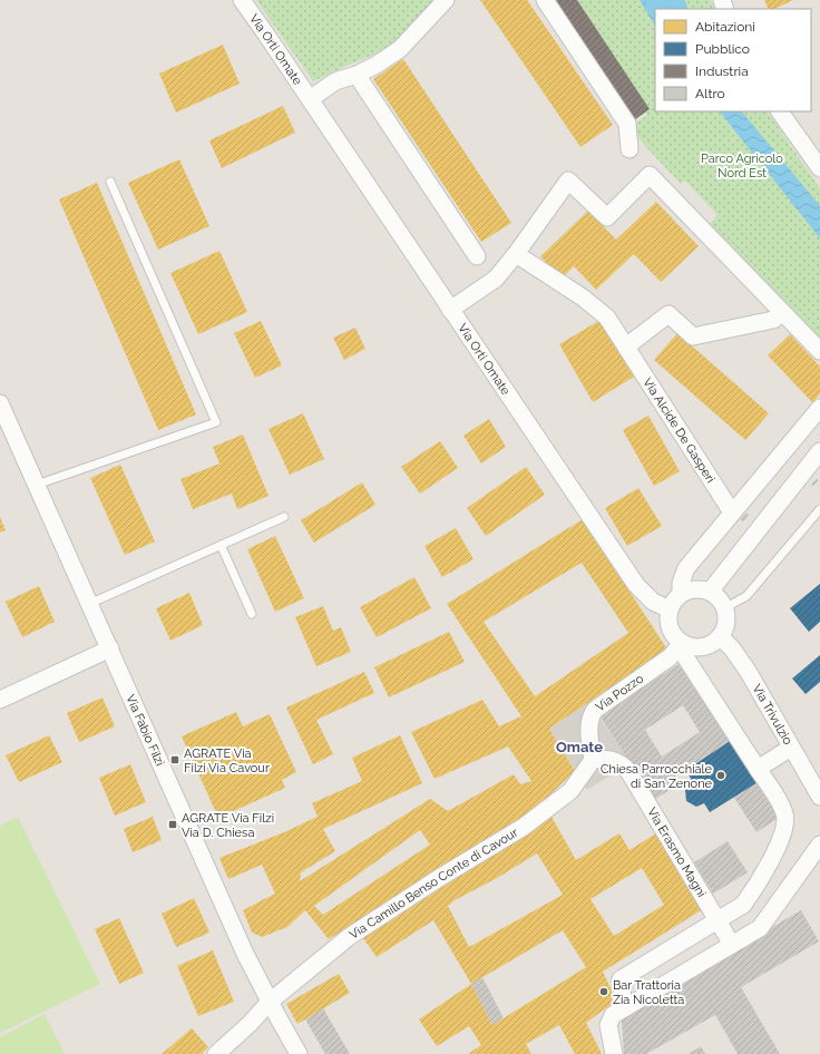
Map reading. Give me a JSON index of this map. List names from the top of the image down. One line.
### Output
{"streets":{"street":["Via Orti Omate","Via Alcide De Gasperi","Via Pozzo","Via Trivulzio","Via Fabio Filzi","Via Erasmo Magni","Via Camillo Benso Conte di Cavour"]},"crossings":[["Via Orti Omate","Via Pozzo"],["Via Orti Omate","Via Trivulzio"],["Via Pozzo","Via Trivulzio"],["Via Pozzo","Via Erasmo Magni"],["Via Pozzo","Via Camillo Benso Conte di Cavour"],["Via Fabio Filzi","Via Camillo Benso Conte di Cavour"],["Via Erasmo Magni","Via Camillo Benso Conte di Cavour"]],"districts":["Omate"],"parks":["Parco Agricolo Nord Est"],"places":{"transit":["AGRATE Via Filzi Via Cavour","AGRATE Via Filzi Via D. Chiesa"],"other":["Chiesa Parrocchiale di San Zenone","Bar Trattoria Zia Nicoletta"]},"legend":["Abitazioni","Pubblico","Industria","Altro"]}
